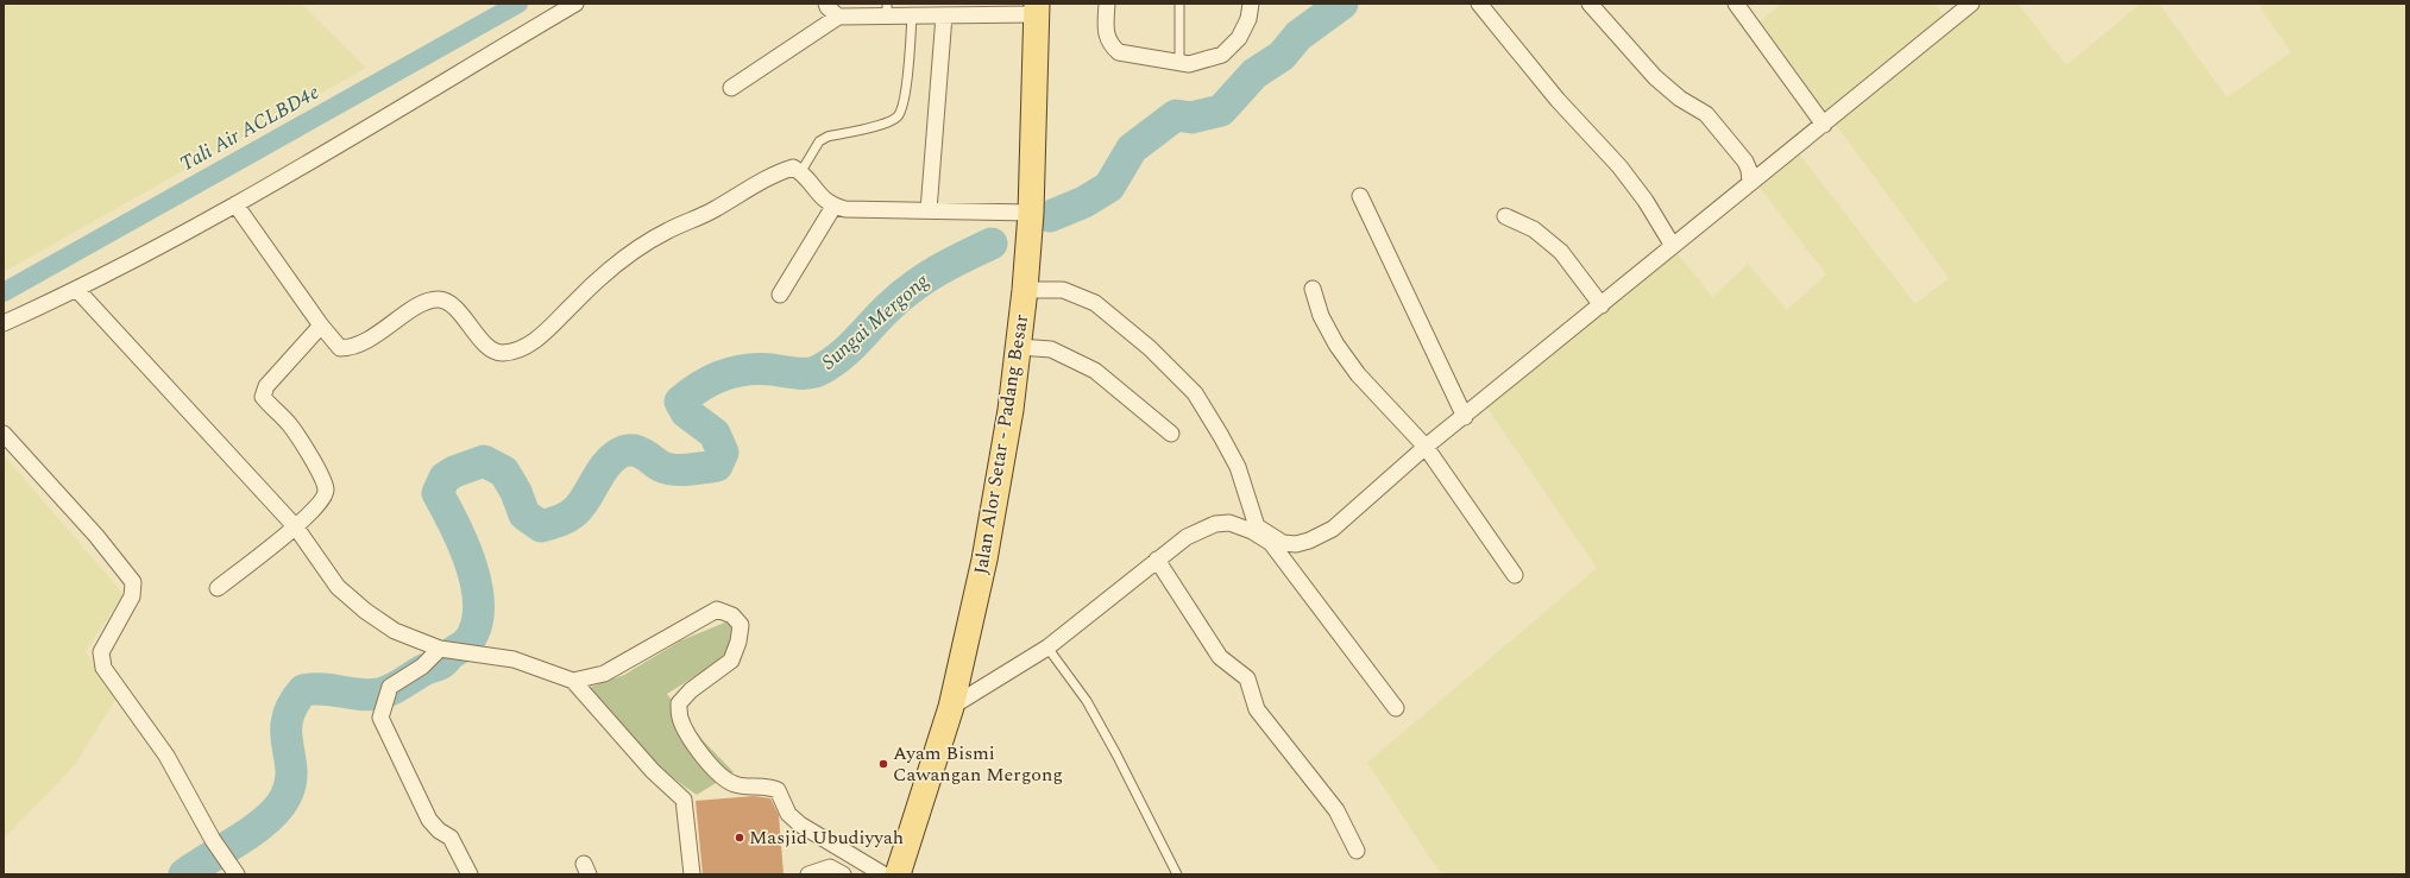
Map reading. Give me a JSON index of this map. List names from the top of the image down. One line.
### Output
{"streets":{"main road":["Jalan Alor Setar - Padang Besar"]},"water":["Tali Air ACLBD4e","Sungai Mergong"],"places":["Ayam Bismi Cawangan Mergong","Masjid Ubudiyyah"]}
